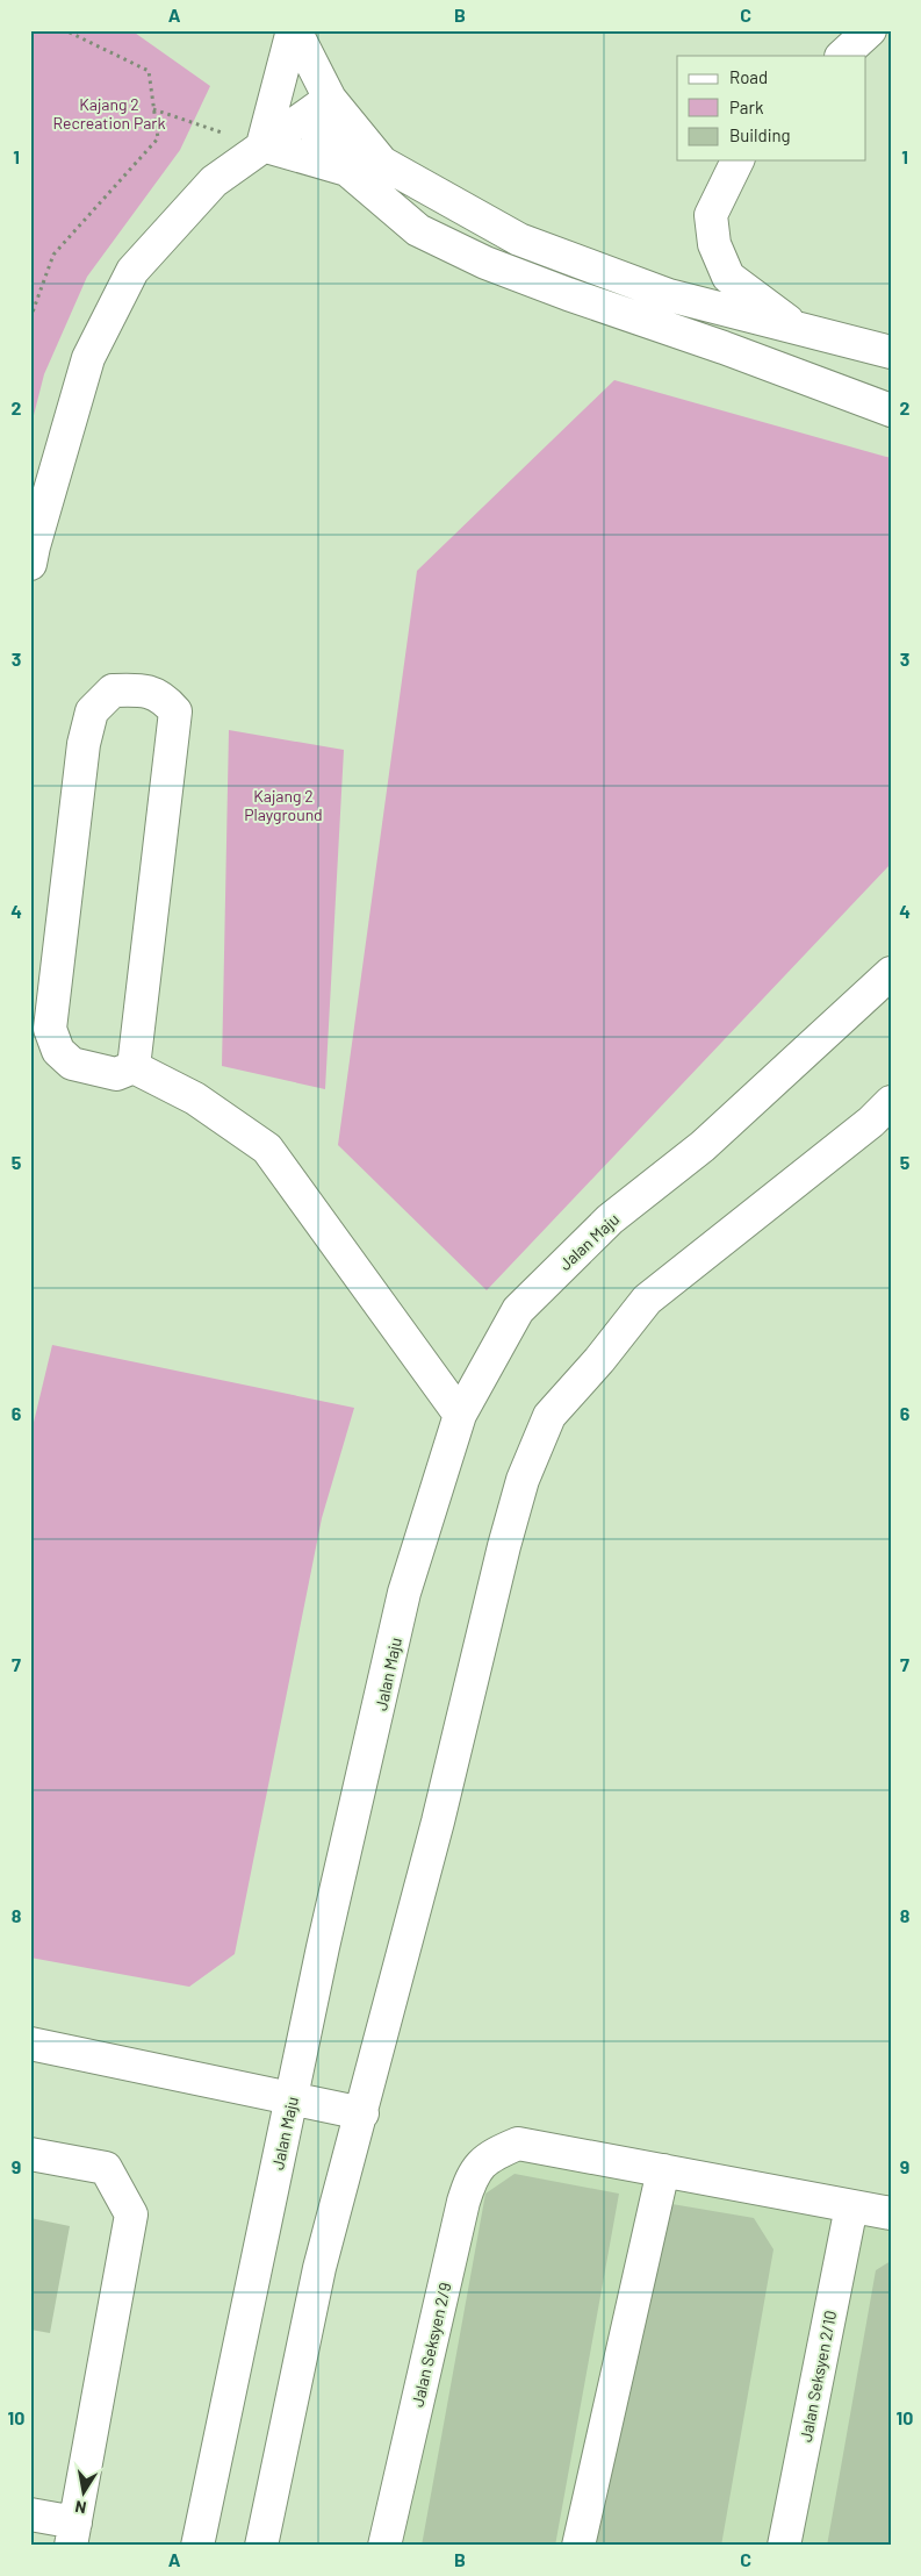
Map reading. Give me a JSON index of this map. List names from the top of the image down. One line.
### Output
{"streets":{"street":["Jalan Maju","Jalan Seksyen 2/9","Jalan Seksyen 2/10"]},"parks":["Kajang 2 Recreation Park","Kajang 2 Playground"],"legend":["Road","Park","Building"],"north":"bottom","grid":{"columns":["A","B","C"],"rows":["1","2","3","4","5","6","7","8","9","10"]}}
